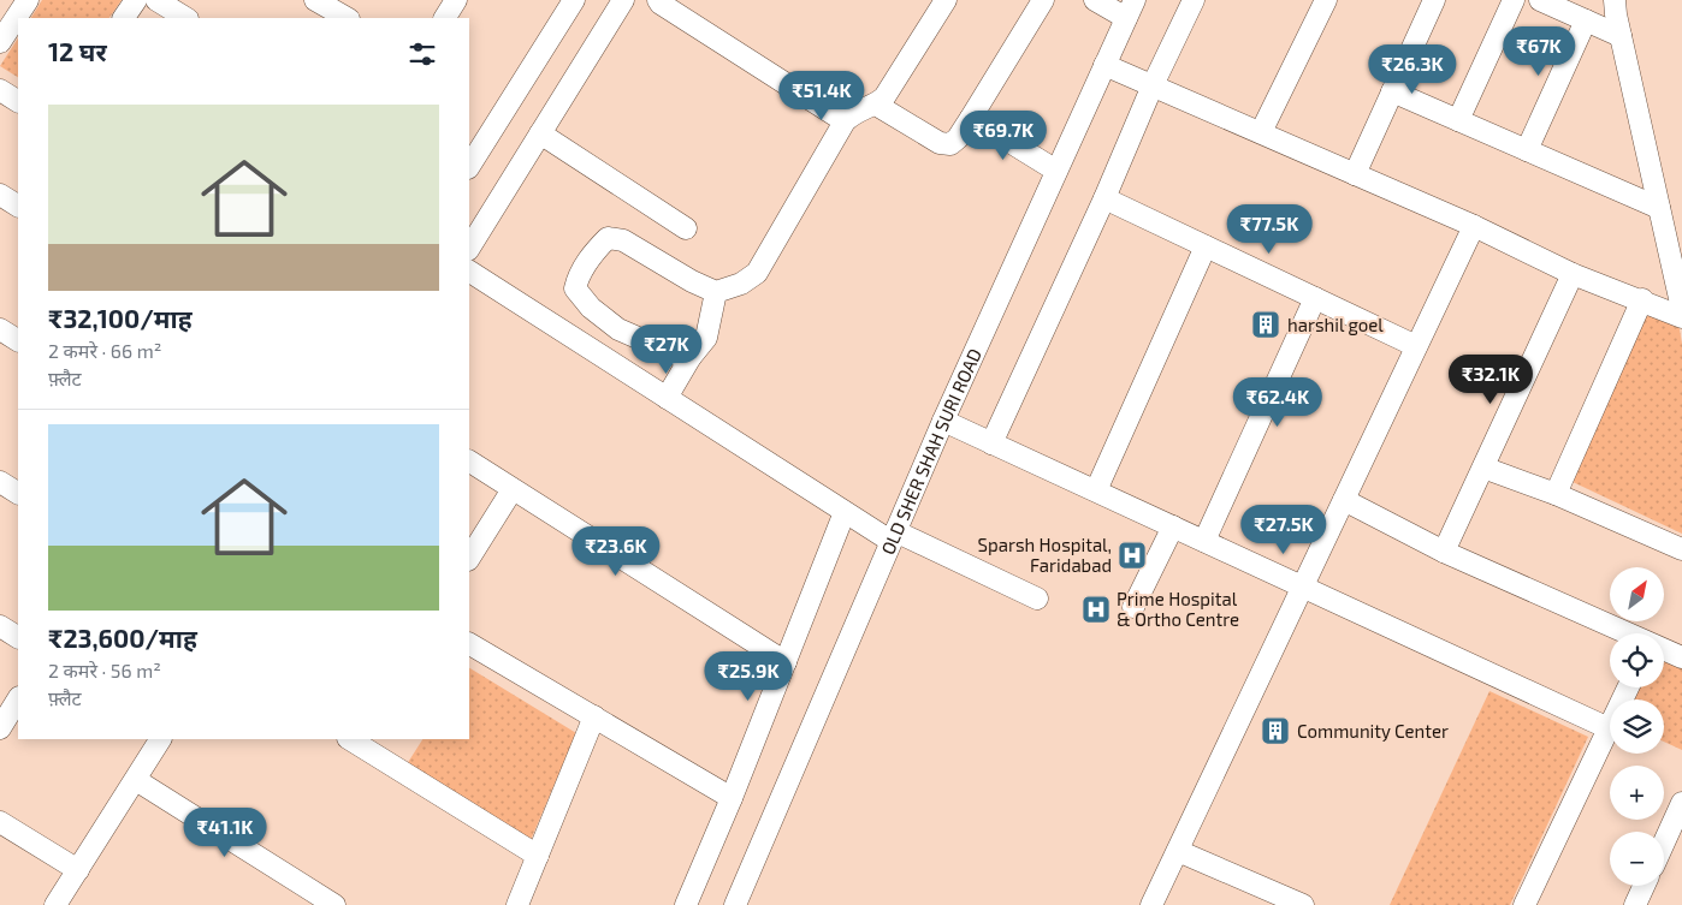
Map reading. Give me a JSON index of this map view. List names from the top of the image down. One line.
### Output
{"streets":{"street":["OLD SHER SHAH SURI ROAD"]},"places":{"building":["harshil goel","Community Center"],"hospital":["Sparsh Hospital, Faridabad","Prime Hospital & Ortho Centre"]},"north":"top right","page":{"heading":"12 घर","price":["₹67K","₹26.3K","₹51.4K","₹69.7K","₹77.5K","₹27K","₹32.1K","₹62.4K","₹27.5K","₹23.6K","₹25.9K","₹41.1K"],"list":[{"name":"₹32,100/माह","note":"2 कमरे · 66 m² · फ़्लैट"},{"name":"₹23,600/माह","note":"2 कमरे · 56 m² · फ़्लैट"}],"map_buttons":["+","−"]}}
